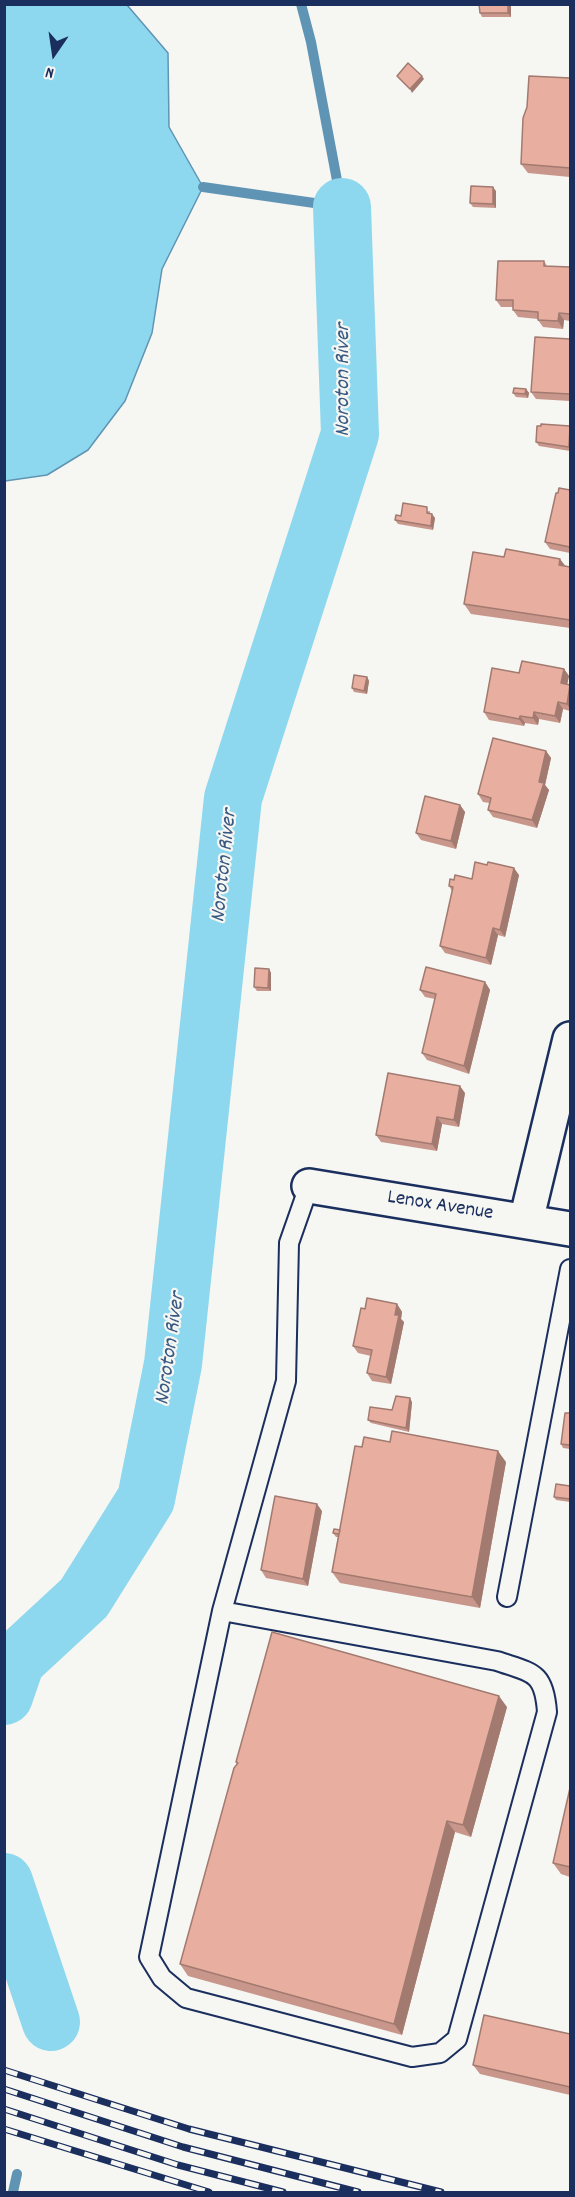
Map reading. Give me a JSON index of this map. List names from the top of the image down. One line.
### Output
{"streets":{"street":["Lenox Avenue"]},"water":["Noroton River"],"north":"bottom"}
